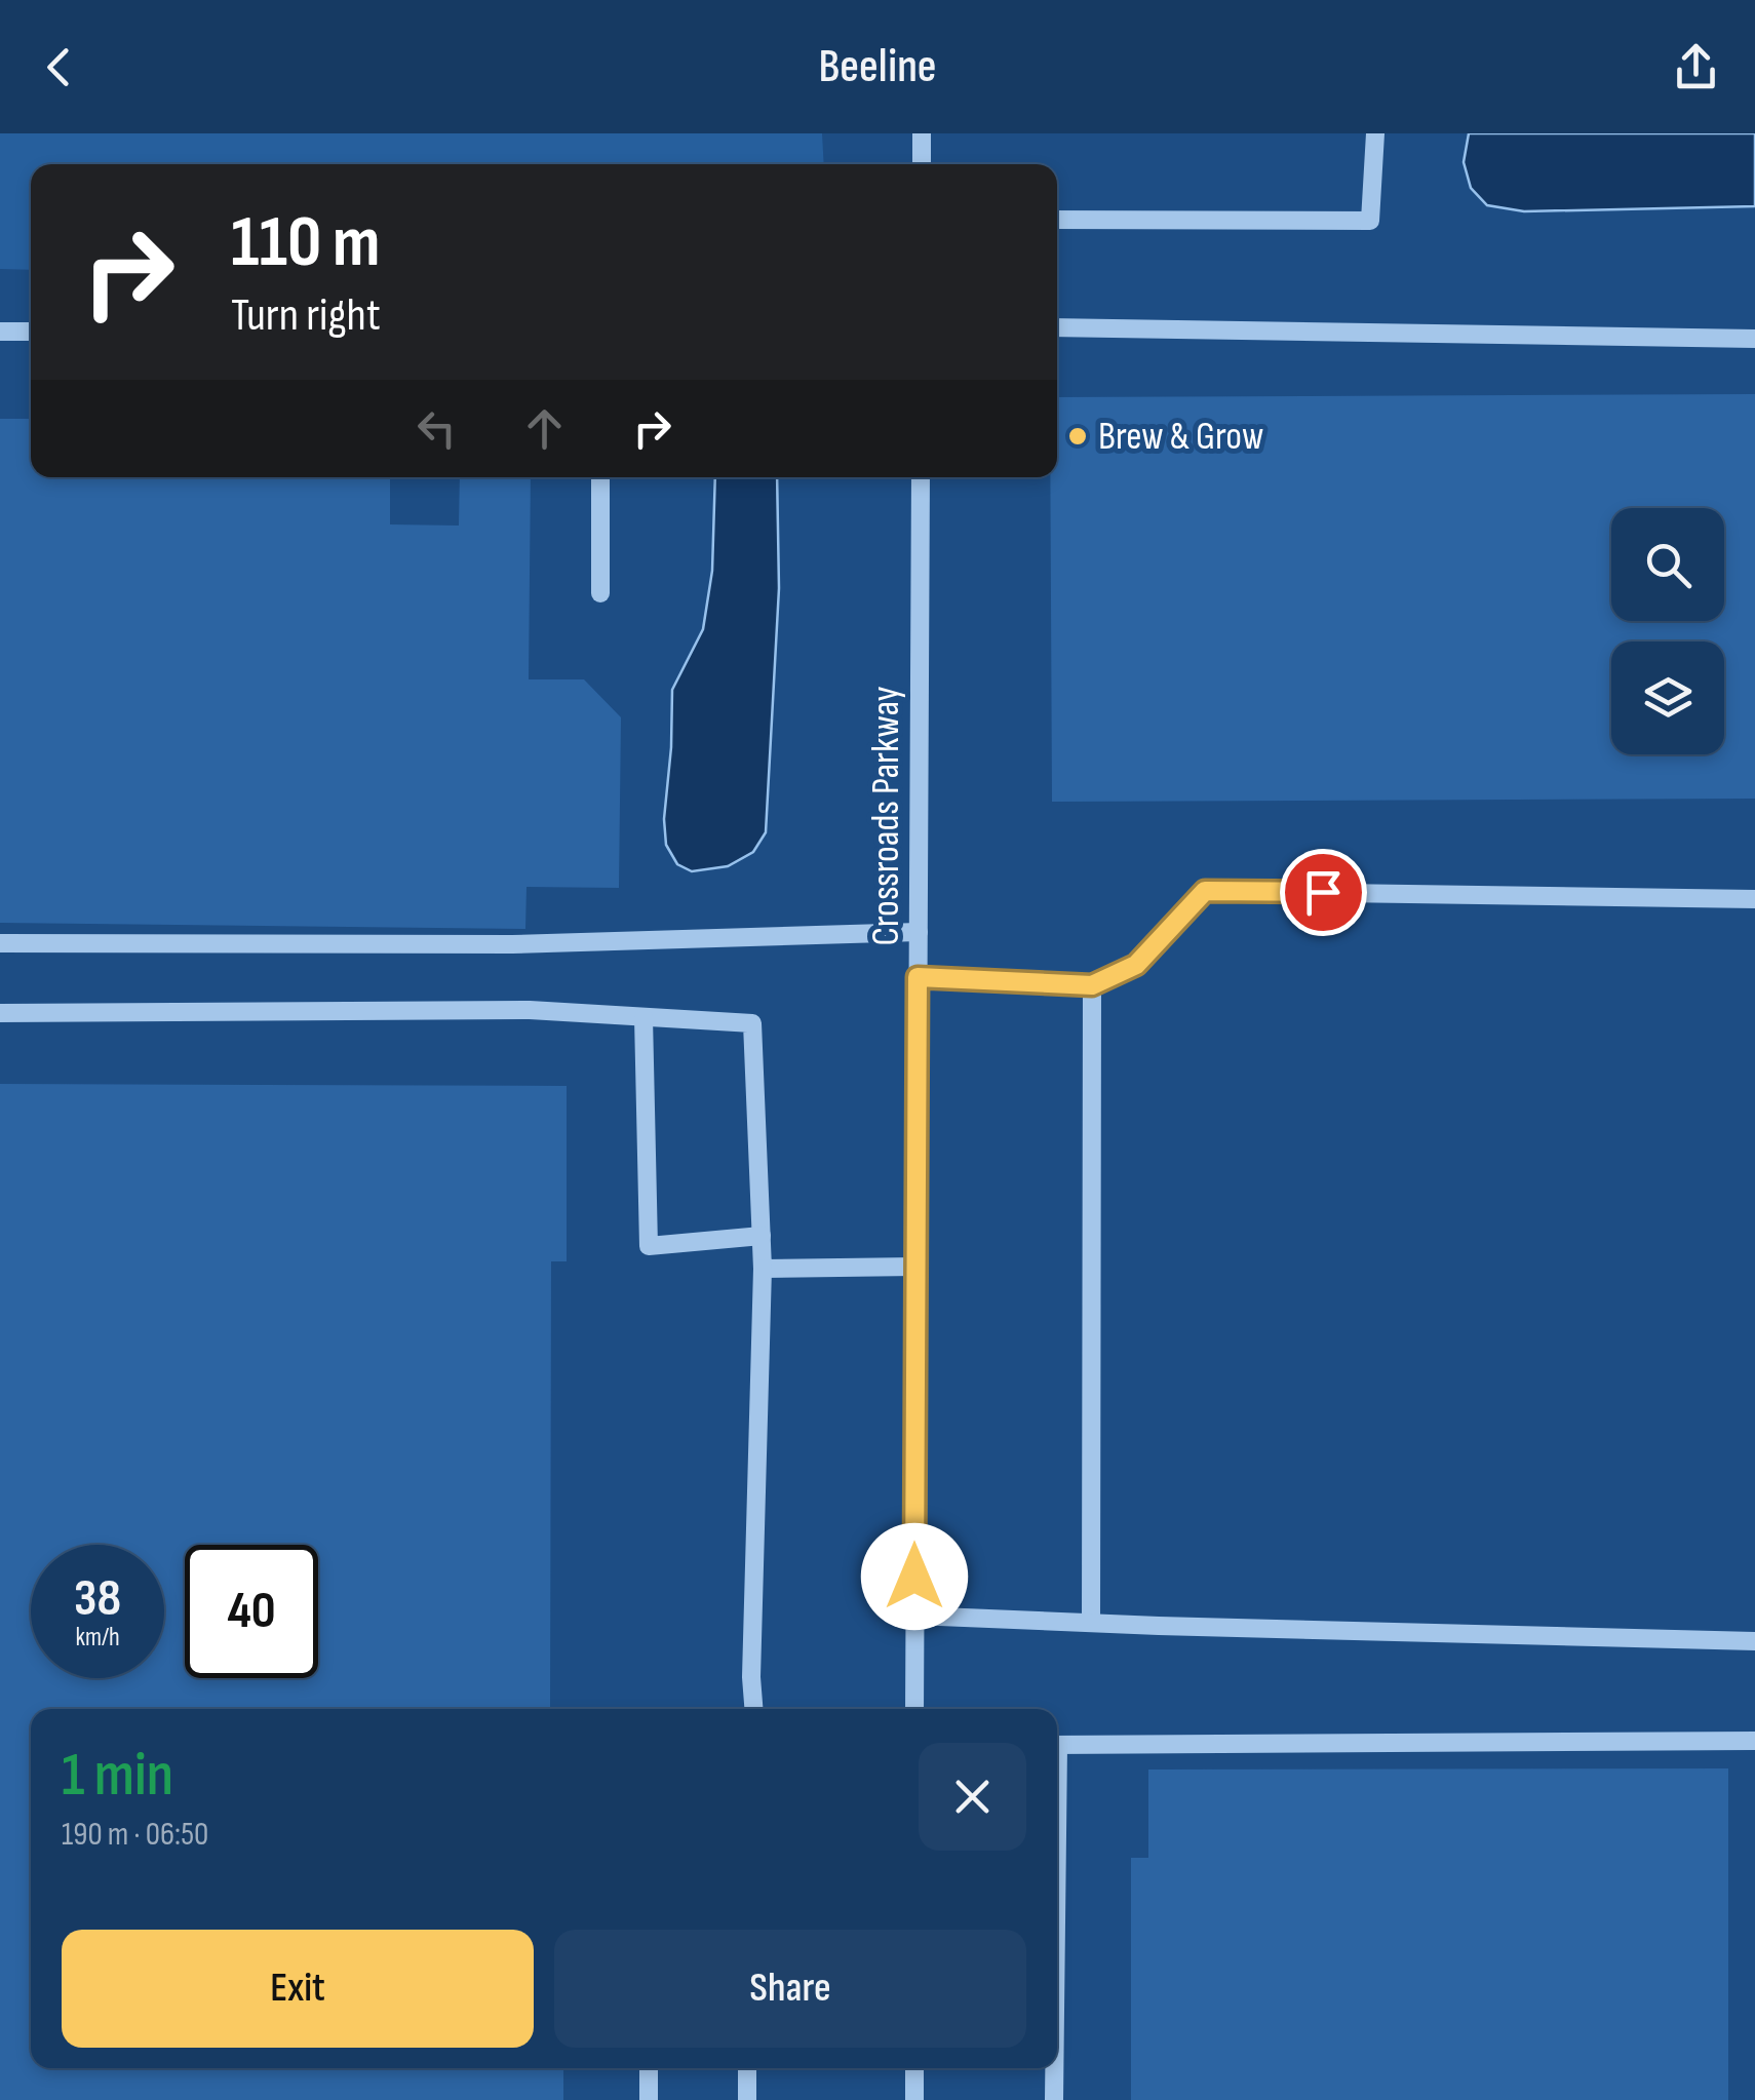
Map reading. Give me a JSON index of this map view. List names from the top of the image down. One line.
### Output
{"streets":{"street":["Crossroads Parkway"]},"places":["Brew & Grow"],"page":{"header":"Beeline","turn":["110 m","Turn right"],"speed":"38 km/h","limit":"40","heading":["1 min","190 m · 06:50"],"buttons":["Exit","Share"]}}
